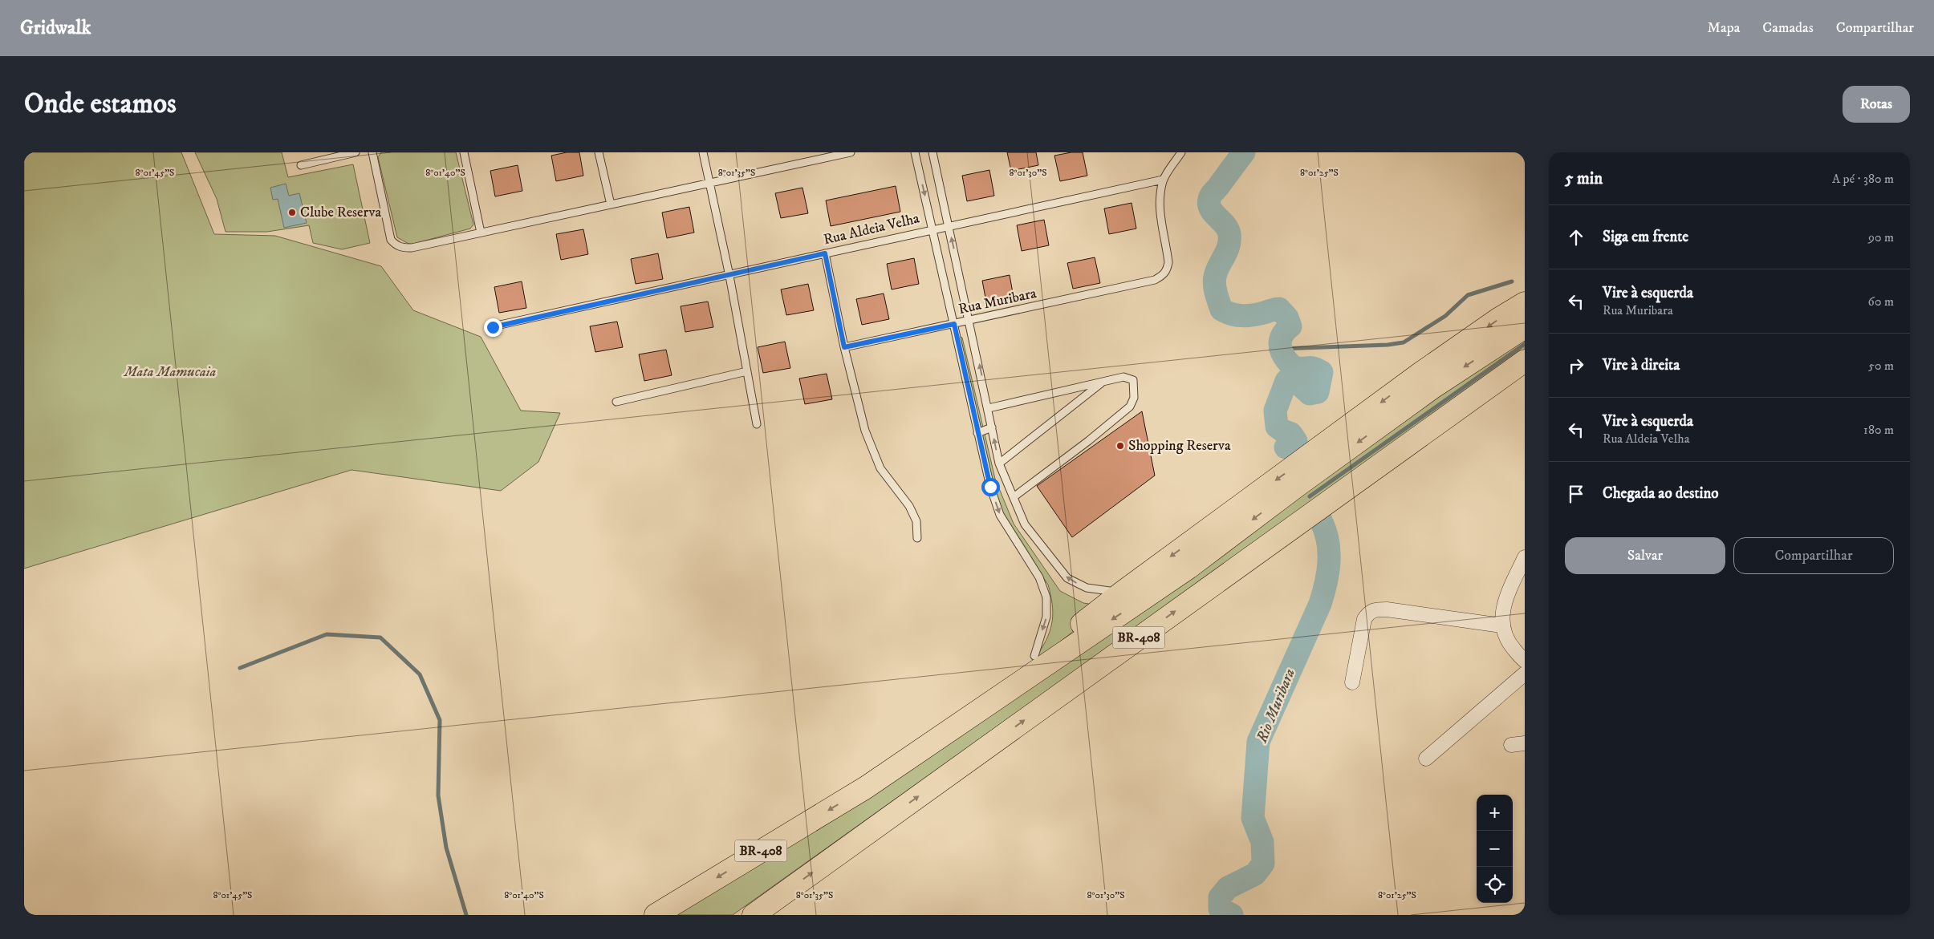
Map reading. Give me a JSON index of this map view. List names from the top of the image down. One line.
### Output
{"streets":{"highway":["BR-408"],"lane":["Rua Aldeia Velha","Rua Muribara"]},"crossings":[["Rua Aldeia Velha","Rua Muribara"]],"water":["Rio Muribara"],"parks":["Mata Mamucaia"],"places":["Clube Reserva","Shopping Reserva"],"page":{"header":"Gridwalk","nav":["Mapa","Camadas","Compartilhar"],"buttons":["Rotas",["Salvar","Compartilhar"]],"title":"Onde estamos","heading":["5 min","A pé · 380 m"],"list":[["Siga em frente","90 m"],["Vire à esquerda","Rua Muribara","60 m"],["Vire à direita","50 m"],["Vire à esquerda","Rua Aldeia Velha","180 m"],"Chegada ao destino"],"map_buttons":["+","−"]},"coordinates":["8°01'45\"S","8°01'40\"S","8°01'35\"S","8°01'30\"S","8°01'25\"S"]}
